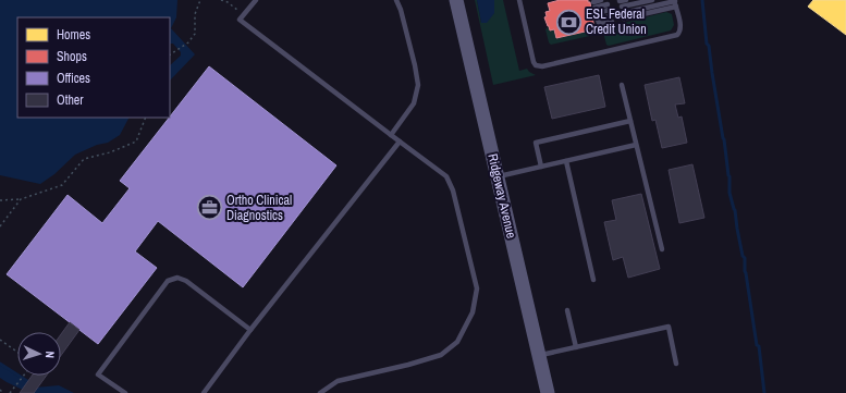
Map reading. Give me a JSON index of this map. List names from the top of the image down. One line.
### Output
{"streets":{"main road":["Ridgeway Avenue"]},"places":{"bank":["ESL Federal Credit Union"],"office":["Ortho Clinical Diagnostics"]},"legend":["Homes","Shops","Offices","Other"],"north":"right"}
